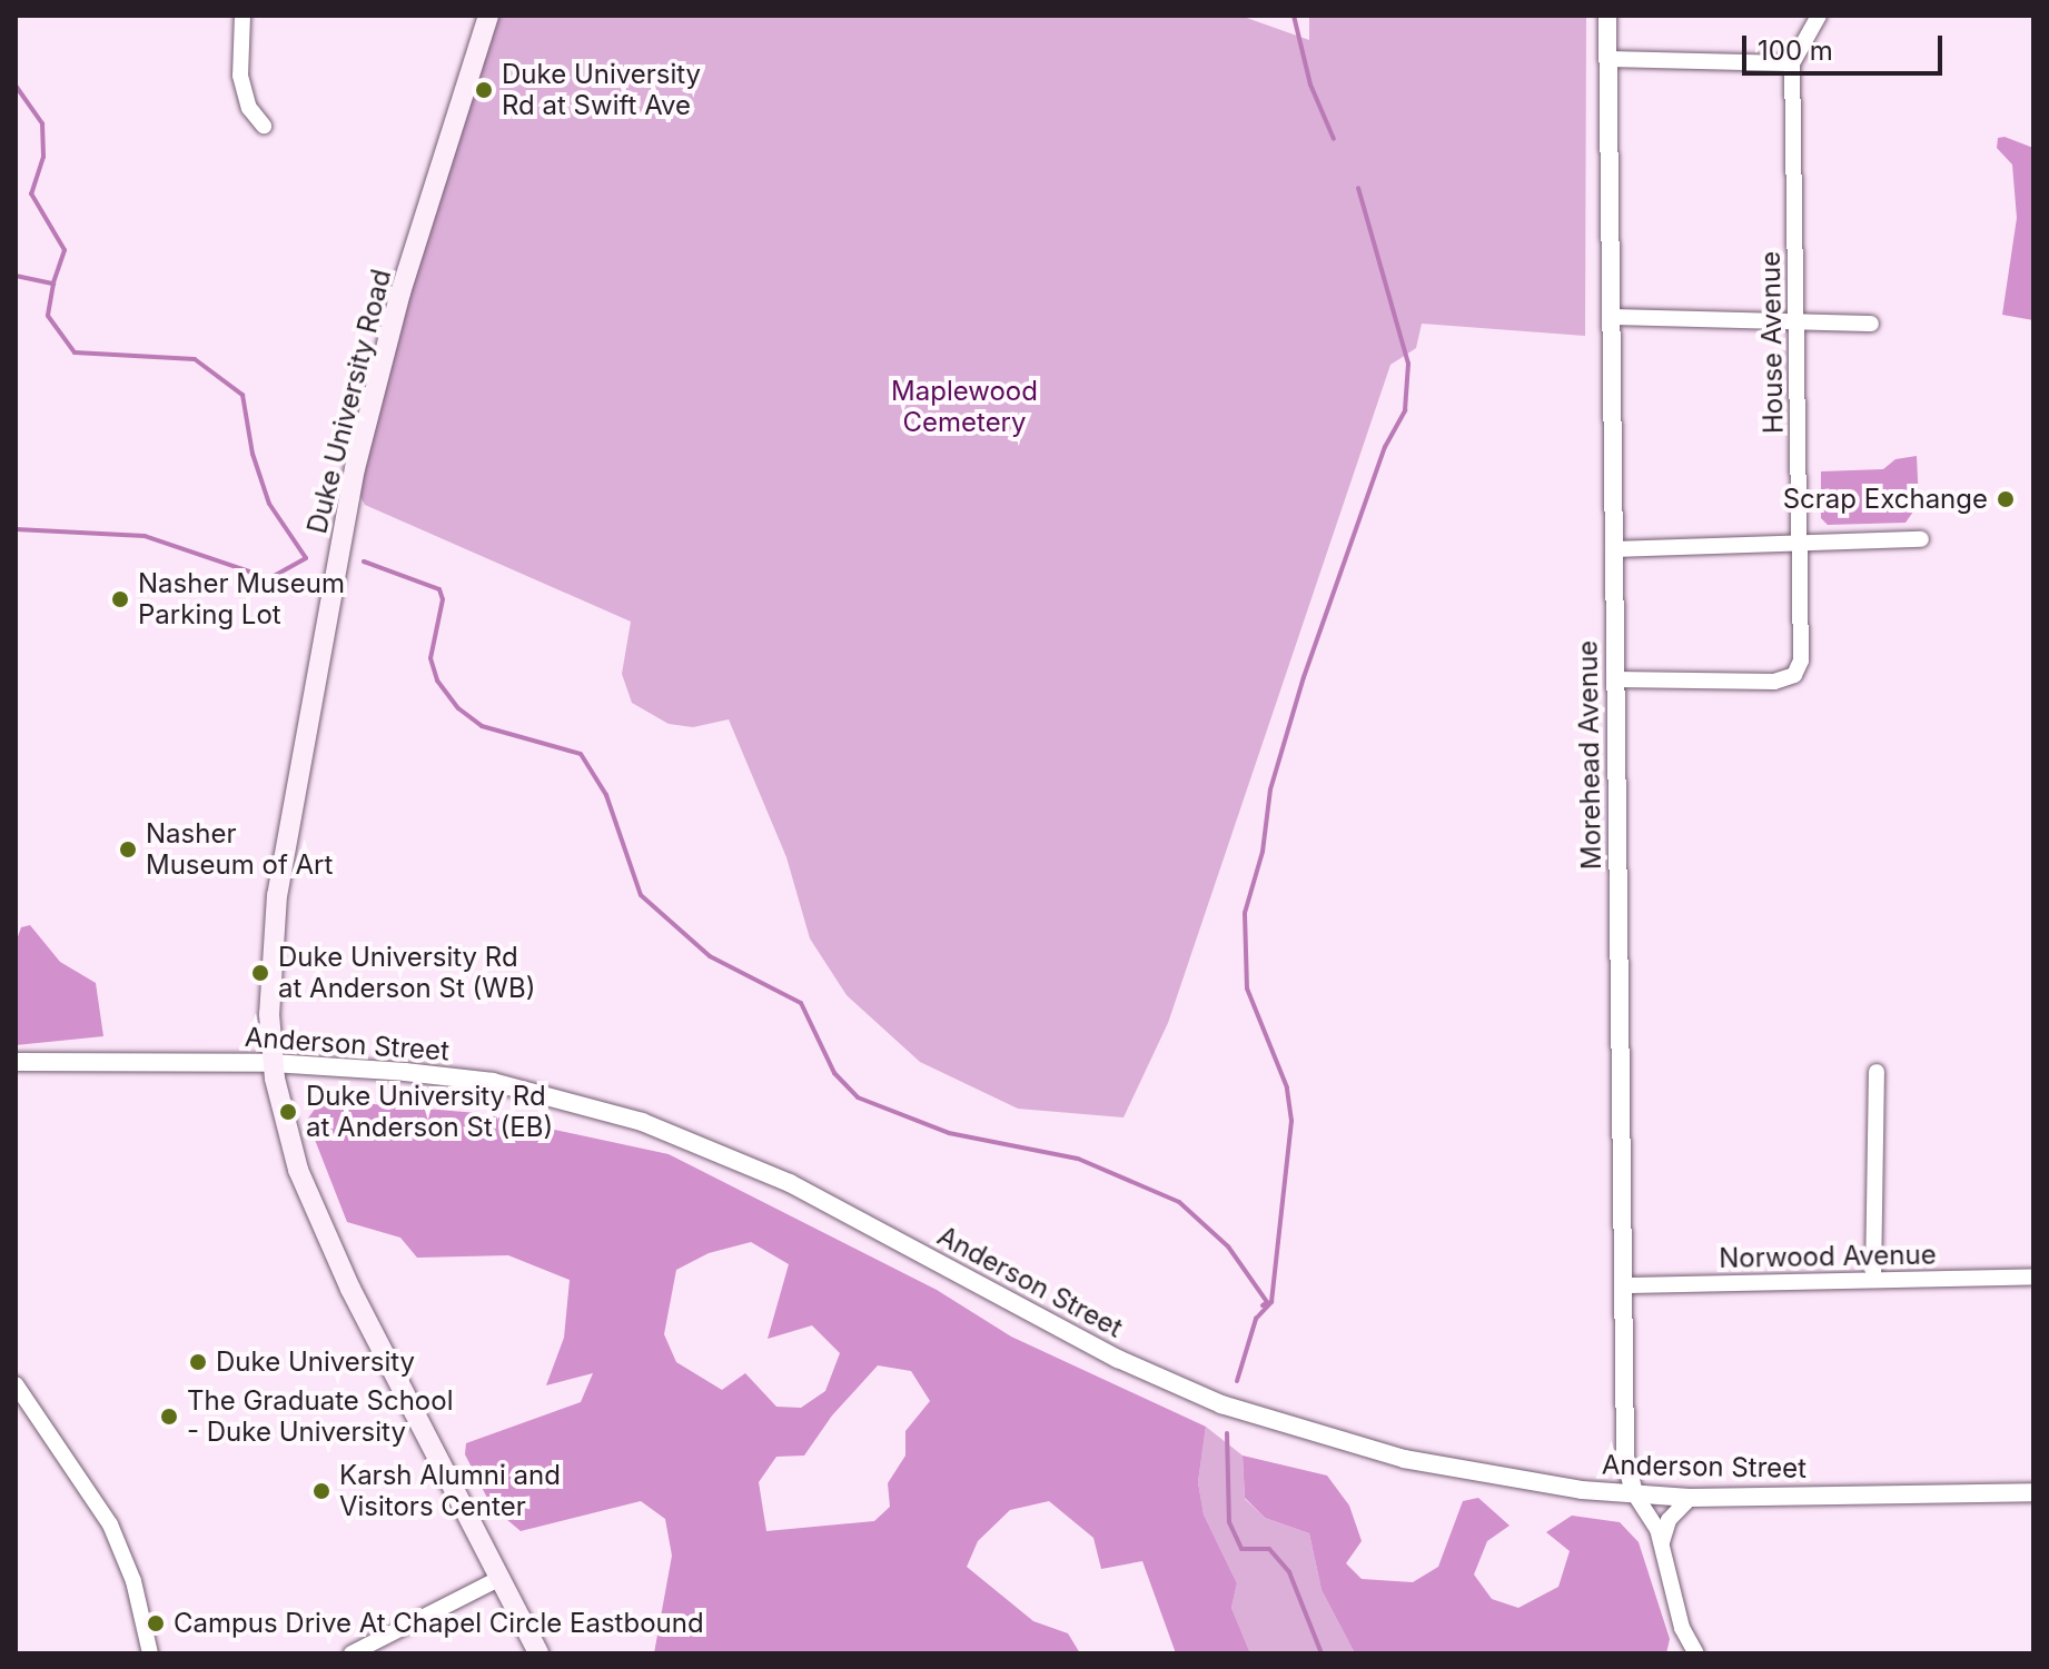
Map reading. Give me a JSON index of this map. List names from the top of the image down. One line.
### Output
{"streets":{"main road":["Duke University Road"],"street":["House Avenue","Morehead Avenue","Anderson Street","Norwood Avenue"]},"crossings":[["House Avenue","Morehead Avenue"],["Duke University Road","Anderson Street"],["Morehead Avenue","Anderson Street"],["Morehead Avenue","Norwood Avenue"]],"parks":["Maplewood Cemetery"],"places":["Duke University Rd at Swift Ave","Scrap Exchange","Nasher Museum Parking Lot","Nasher Museum of Art","Duke University Rd at Anderson St (WB)","Duke University Rd at Anderson St (EB)","Duke University","The Graduate School - Duke University","Karsh Alumni and Visitors Center","Campus Drive At Chapel Circle Eastbound"],"scale_bar":"100 m"}
